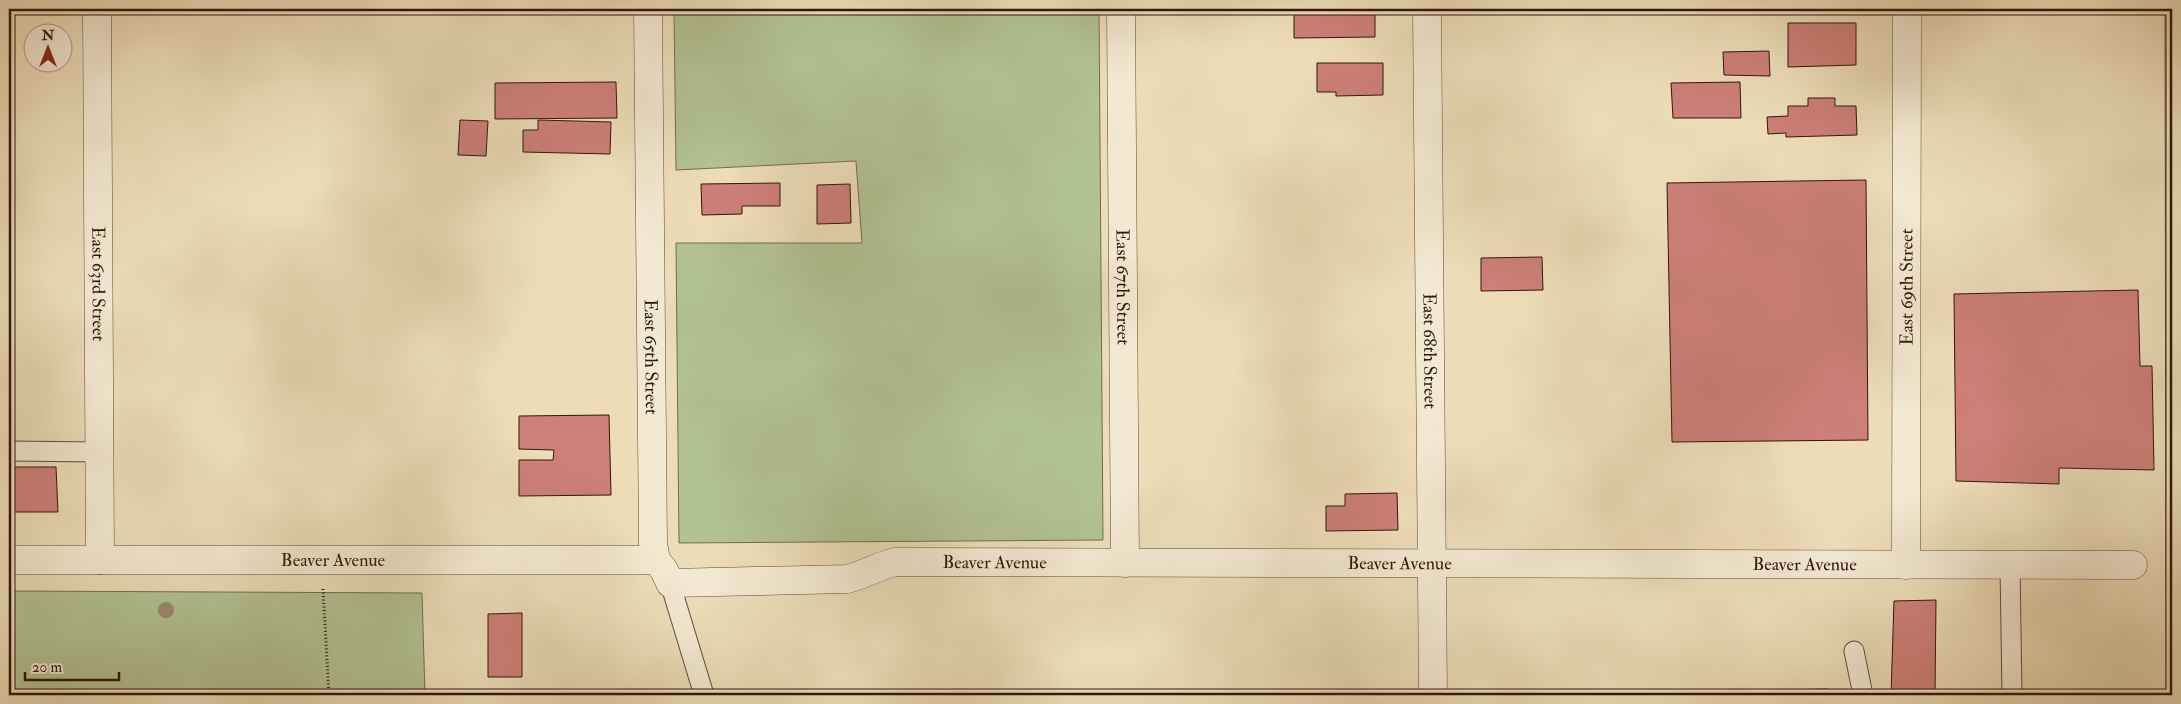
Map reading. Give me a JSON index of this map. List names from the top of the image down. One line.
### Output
{"streets":{"street":["East 63rd Street","East 67th Street","East 69th Street","East 68th Street","East 65th Street","Beaver Avenue"]},"crossings":[["East 63rd Street","Beaver Avenue"],["East 67th Street","Beaver Avenue"],["East 69th Street","Beaver Avenue"],["East 68th Street","Beaver Avenue"],["East 65th Street","Beaver Avenue"]],"scale_bar":"20 m","north":"top"}
